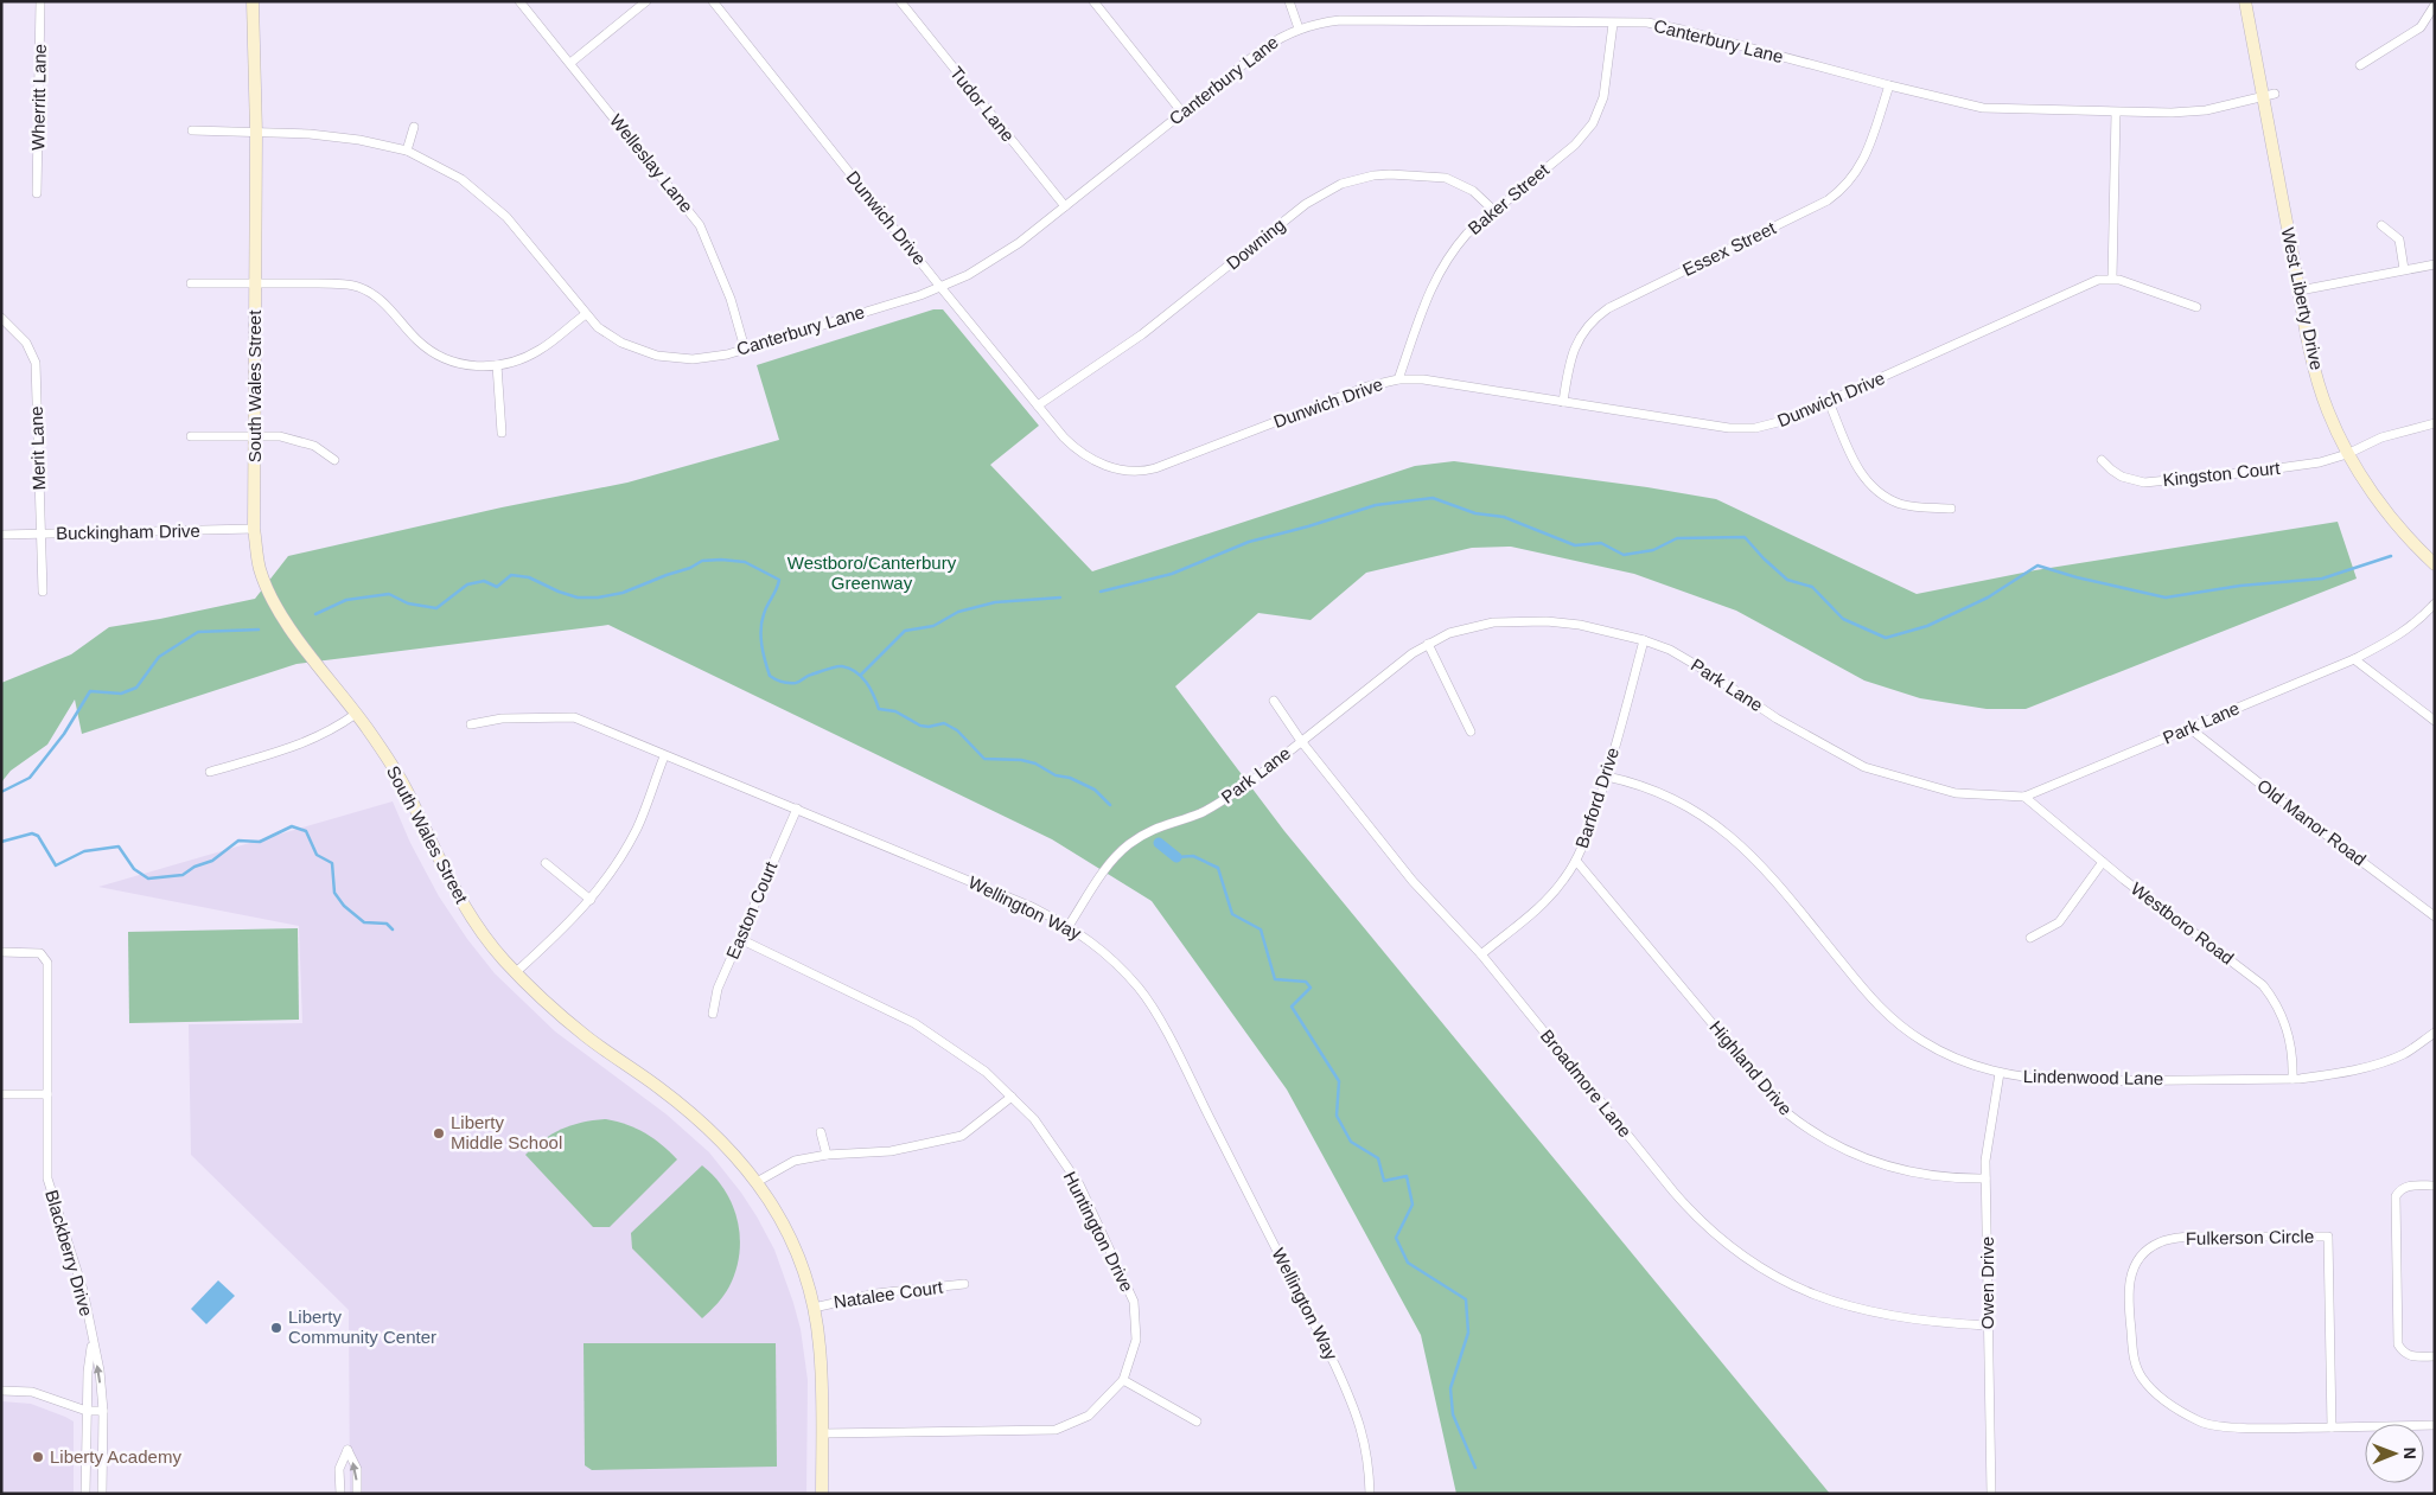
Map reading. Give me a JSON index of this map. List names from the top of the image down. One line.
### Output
{"streets":{"street":["Canterbury Lane","Wherritt Lane","Tudor Lane","Welleslay Lane","Baker Street","Dunwich Drive","Downing","Essex Street","West Liberty Drive","South Wales Street","Merit Lane","Kingston Court","Buckingham Drive","Park Lane","Barford Drive","Old Manor Road","Wellington Way","Easton Court","Westboro Road","Highland Drive","Lindenwood Lane","Broadmore Lane","Huntington Drive","Fulkerson Circle","Blackberry Drive","Owen Drive","Natalee Court"]},"crossings":[["Canterbury Lane","Tudor Lane"],["Canterbury Lane","Welleslay Lane"],["Canterbury Lane","Baker Street"],["Canterbury Lane","Dunwich Drive"],["Canterbury Lane","Essex Street"],["Canterbury Lane","West Liberty Drive"],["Canterbury Lane","South Wales Street"],["Baker Street","Dunwich Drive"],["Baker Street","Downing"],["Dunwich Drive","Downing"],["Dunwich Drive","Essex Street"],["West Liberty Drive","Kingston Court"],["South Wales Street","Buckingham Drive"],["South Wales Street","Huntington Drive"],["South Wales Street","Natalee Court"],["Merit Lane","Buckingham Drive"],["Park Lane","Barford Drive"],["Park Lane","Old Manor Road"],["Park Lane","Wellington Way"],["Park Lane","Westboro Road"],["Park Lane","Broadmore Lane"],["Barford Drive","Highland Drive"],["Barford Drive","Lindenwood Lane"],["Barford Drive","Broadmore Lane"],["Wellington Way","Easton Court"],["Easton Court","Huntington Drive"],["Westboro Road","Lindenwood Lane"],["Highland Drive","Owen Drive"],["Lindenwood Lane","Owen Drive"],["Broadmore Lane","Owen Drive"]],"parks":["Westboro/Canterbury Greenway"],"places":["Liberty Middle School","Liberty Community Center","Liberty Academy"],"north":"right"}
